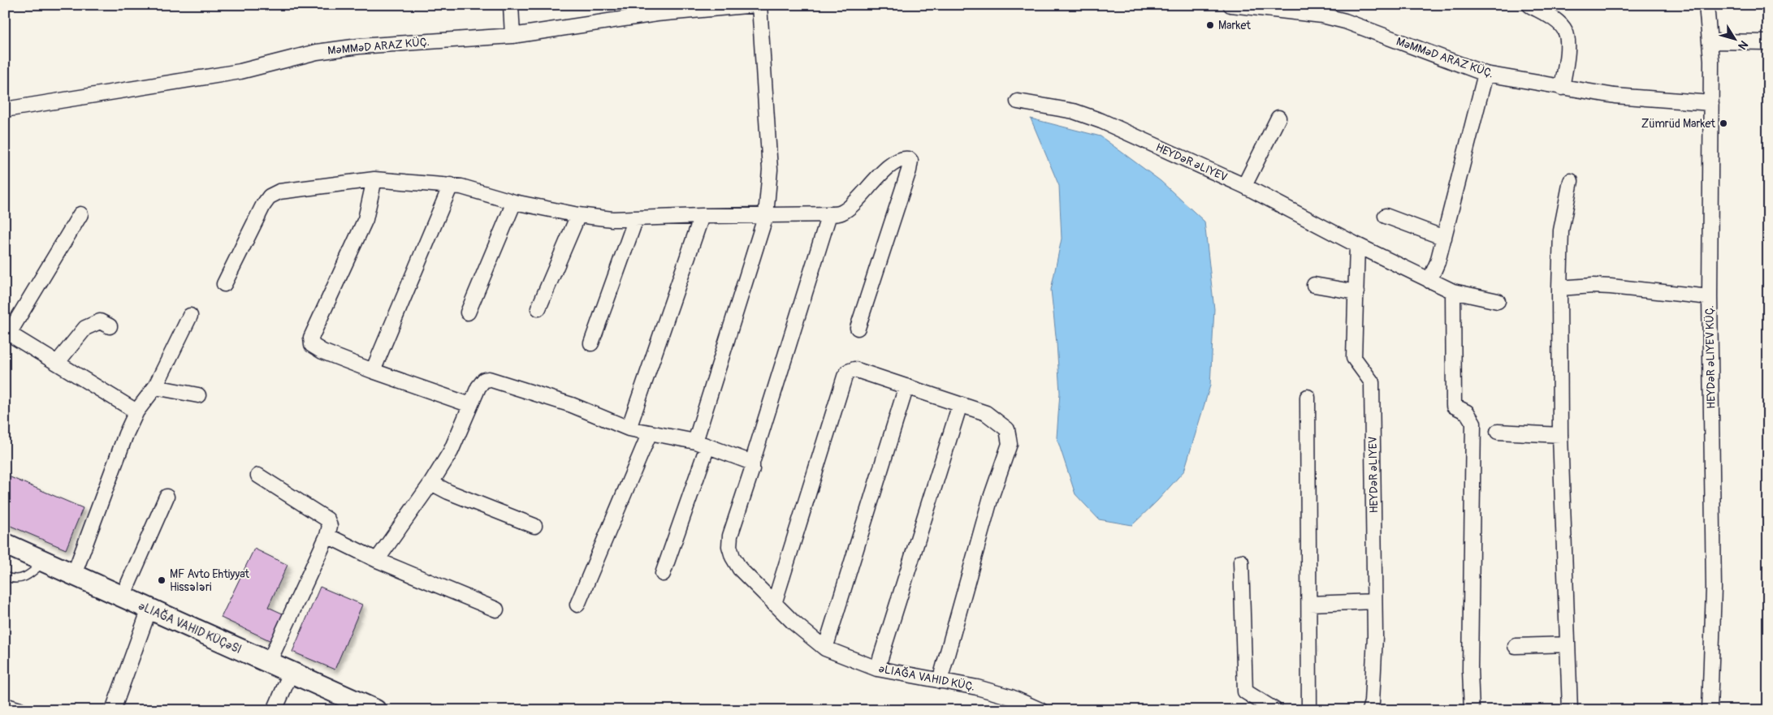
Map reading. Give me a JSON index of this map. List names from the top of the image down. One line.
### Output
{"streets":{"main road":["ƏLIAĞA VAHID KÜÇƏSI"],"street":["MƏMMƏD ARAZ KÜÇ.","HEYDƏR ƏLIYEV","HEYDƏR ƏLIYEV KÜÇ.","ƏLIAĞA VAHID KÜÇ."]},"crossings":[["MƏMMƏD ARAZ KÜÇ.","HEYDƏR ƏLIYEV KÜÇ."]],"places":["Market","Zümrüd Market","MF Avto Ehtiyyat Hissələri"],"north":"bottom right"}
